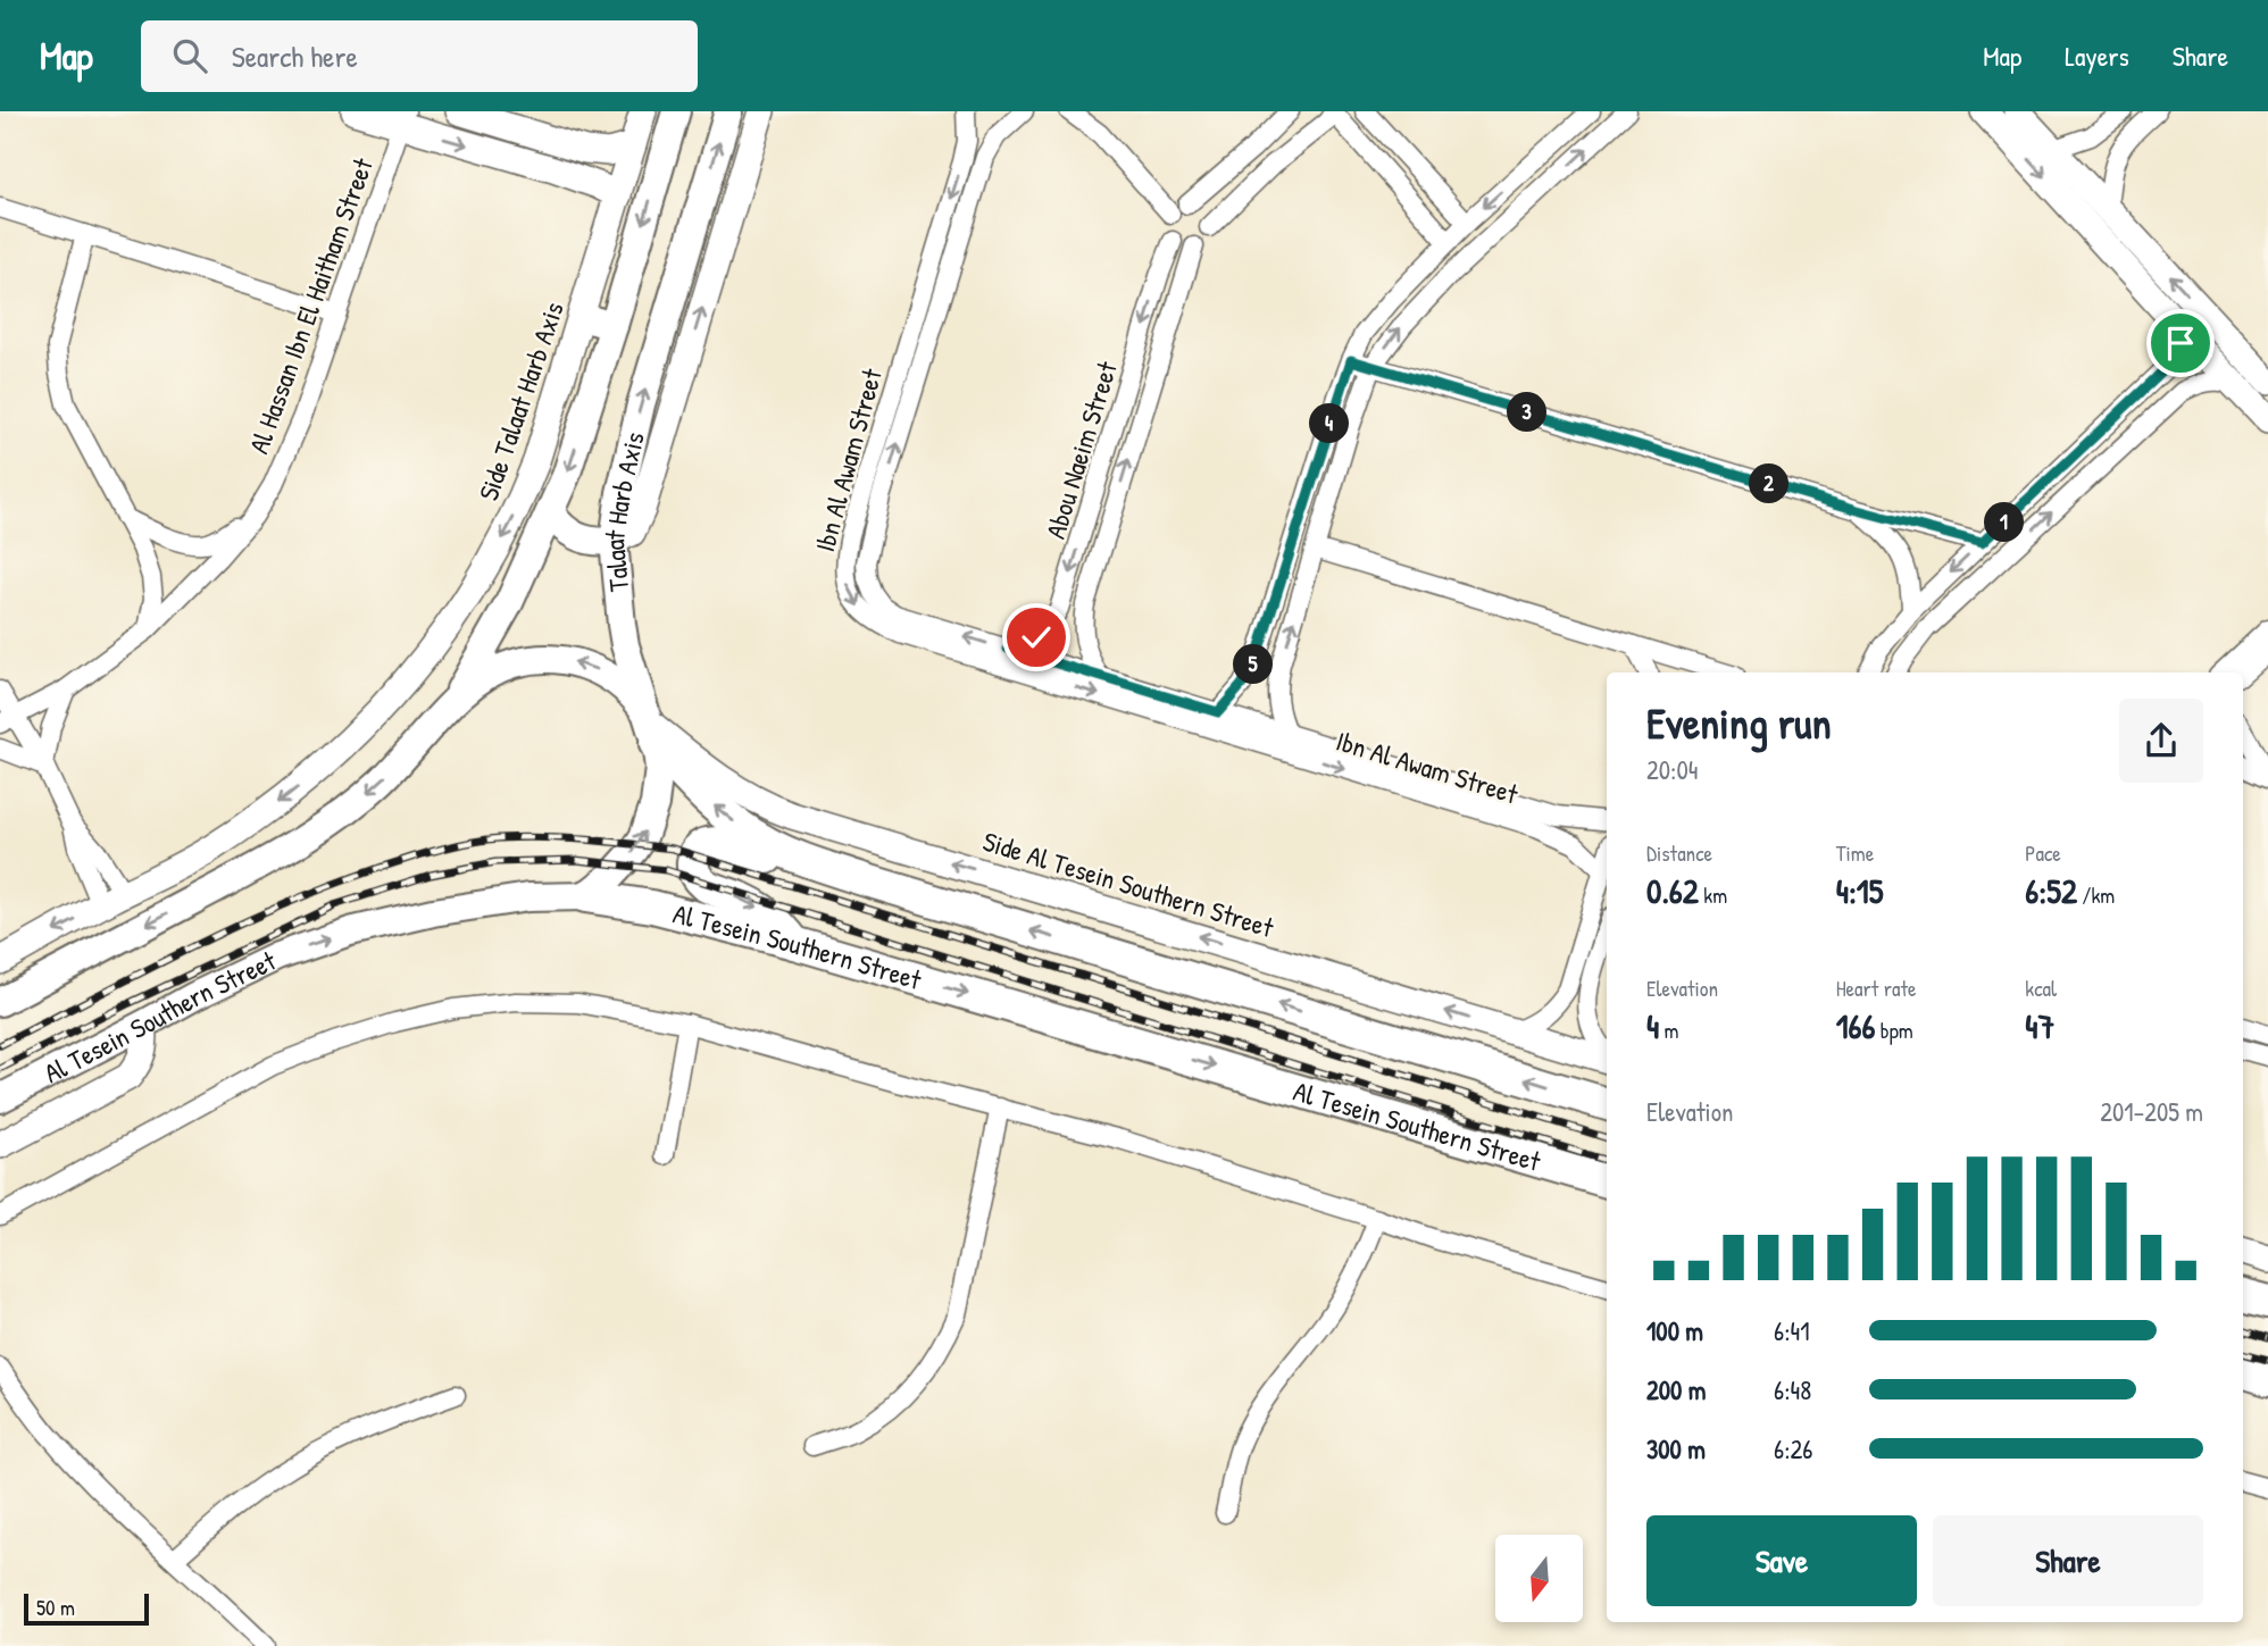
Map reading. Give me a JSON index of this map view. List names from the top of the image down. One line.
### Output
{"streets":{"highway":["Al Tesein Southern Street"],"main road":["Talaat Harb Axis"],"street":["Al Hassan Ibn El Haitham Street","Side Talaat Harb Axis","Abou Naeim Street","Ibn Al Awam Street","Side Al Tesein Southern Street"]},"crossings":[["Abou Naeim Street","Ibn Al Awam Street"],["Talaat Harb Axis","Side Al Tesein Southern Street"],["Talaat Harb Axis","Al Tesein Southern Street"]],"scale_bar":"50 m","north":"bottom","page":{"header":"Map","search":"Search here","nav":["Map","Layers","Share"],"pins":["3","4","2","1","5"],"heading":["Evening run","20:04"],"stats":[["Distance","0.62 km"],["Time","4:15"],["Pace","6:52 /km"],["Elevation","4 m"],["Heart rate","166 bpm"],["kcal","47"]],"chart":["Elevation","201–205 m"],"list":[{"name":"100 m","note":"6:41"},{"name":"200 m","note":"6:48"},{"name":"300 m","note":"6:26"}],"buttons":["Save","Share"],"scale":"50 m"}}
